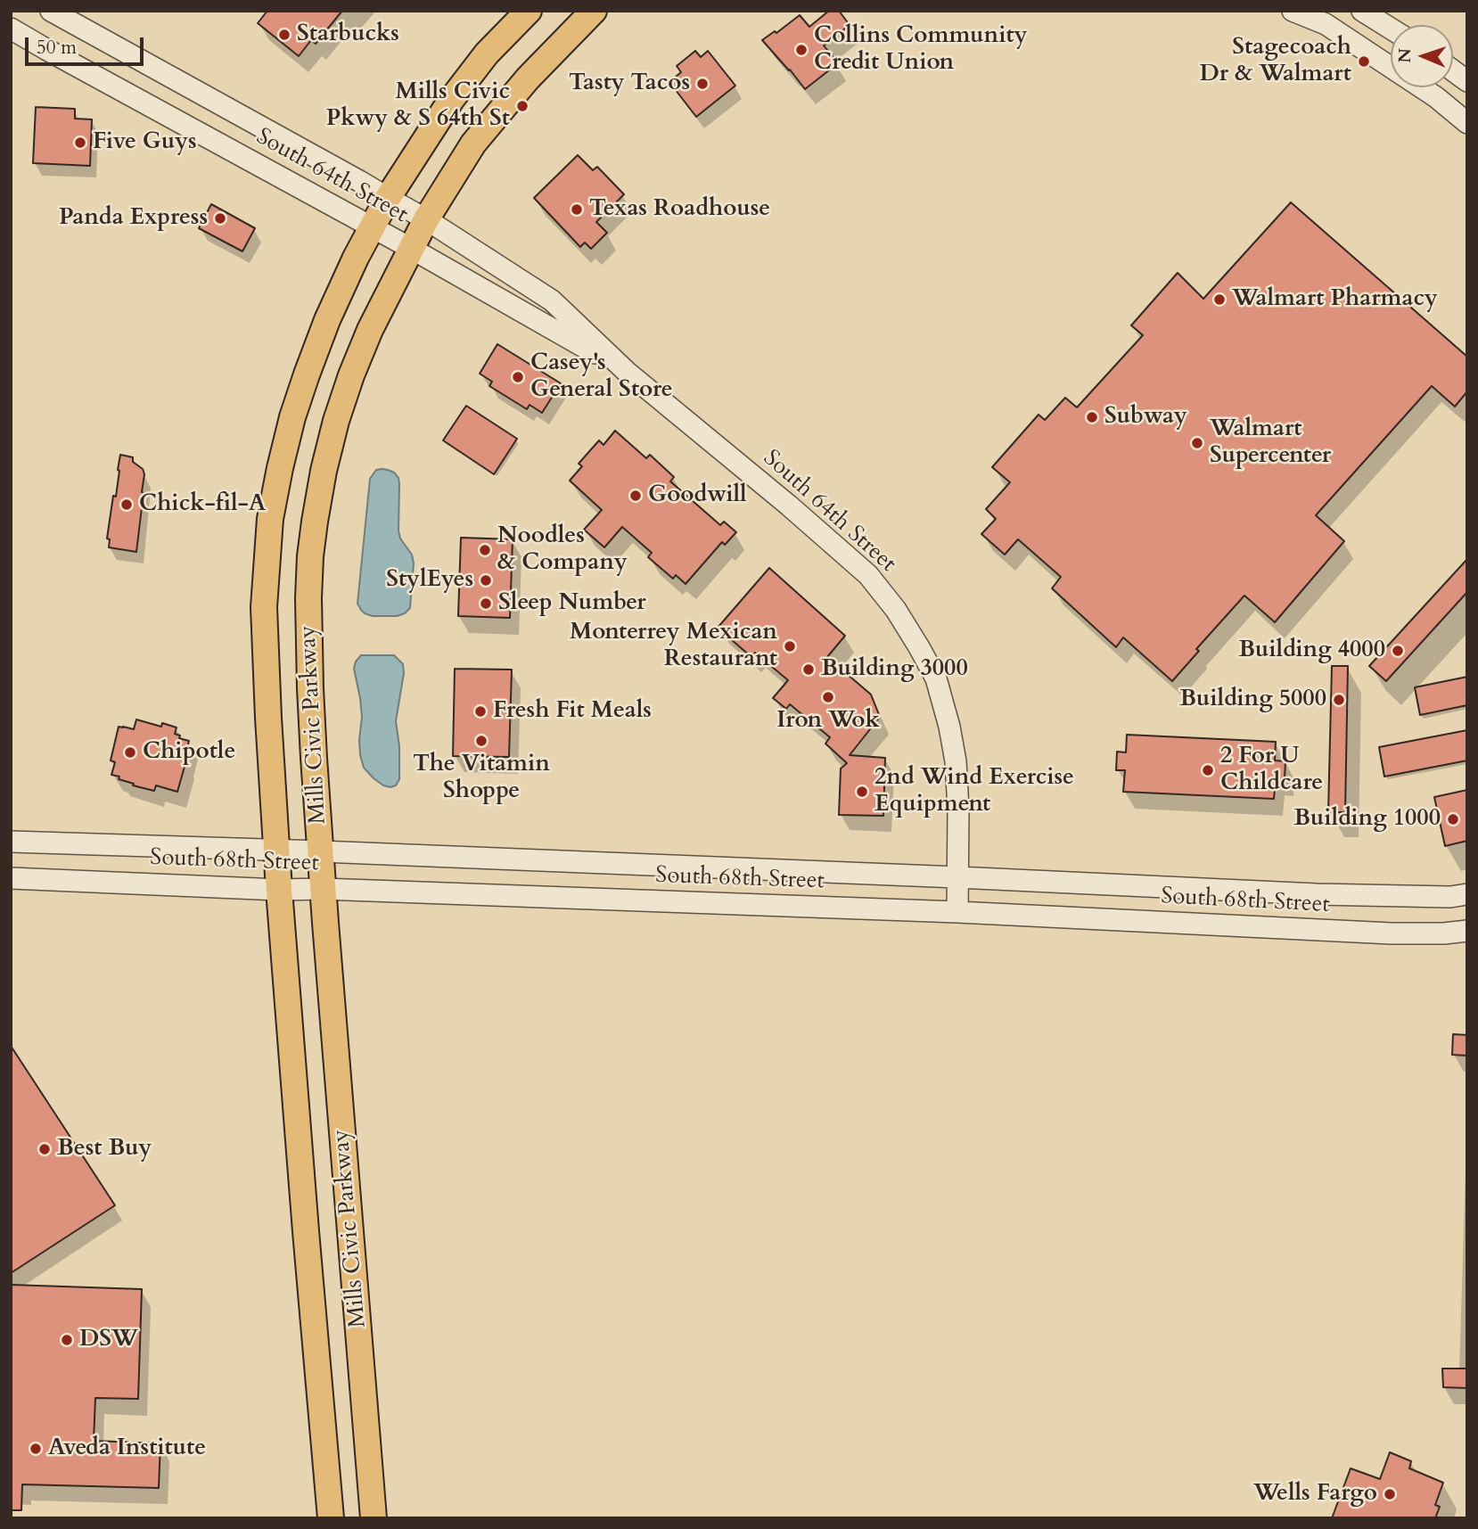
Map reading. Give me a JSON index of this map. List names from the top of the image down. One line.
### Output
{"streets":{"main road":["Mills Civic Parkway"],"street":["South 64th Street","South 68th Street"]},"crossings":[["South 64th Street","Mills Civic Parkway"],["South 64th Street","South 68th Street"],["Mills Civic Parkway","South 68th Street"]],"places":["Starbucks","Collins Community Credit Union","Stagecoach Dr & Walmart","Tasty Tacos","Mills Civic Pkwy & S 64th St","Five Guys","Texas Roadhouse","Panda Express","Walmart Pharmacy","Casey's General Store","Subway","Walmart Supercenter","Goodwill","Chick-fil-A","Noodles & Company","StylEyes","Sleep Number","Monterrey Mexican Restaurant","Building 4000","Building 3000","Iron Wok","Building 5000","Fresh Fit Meals","The Vitamin Shoppe","Chipotle","2 For U Childcare","2nd Wind Exercise Equipment","Building 1000","Best Buy","DSW","Aveda Institute","Wells Fargo"],"scale_bar":"50 m","north":"left"}
